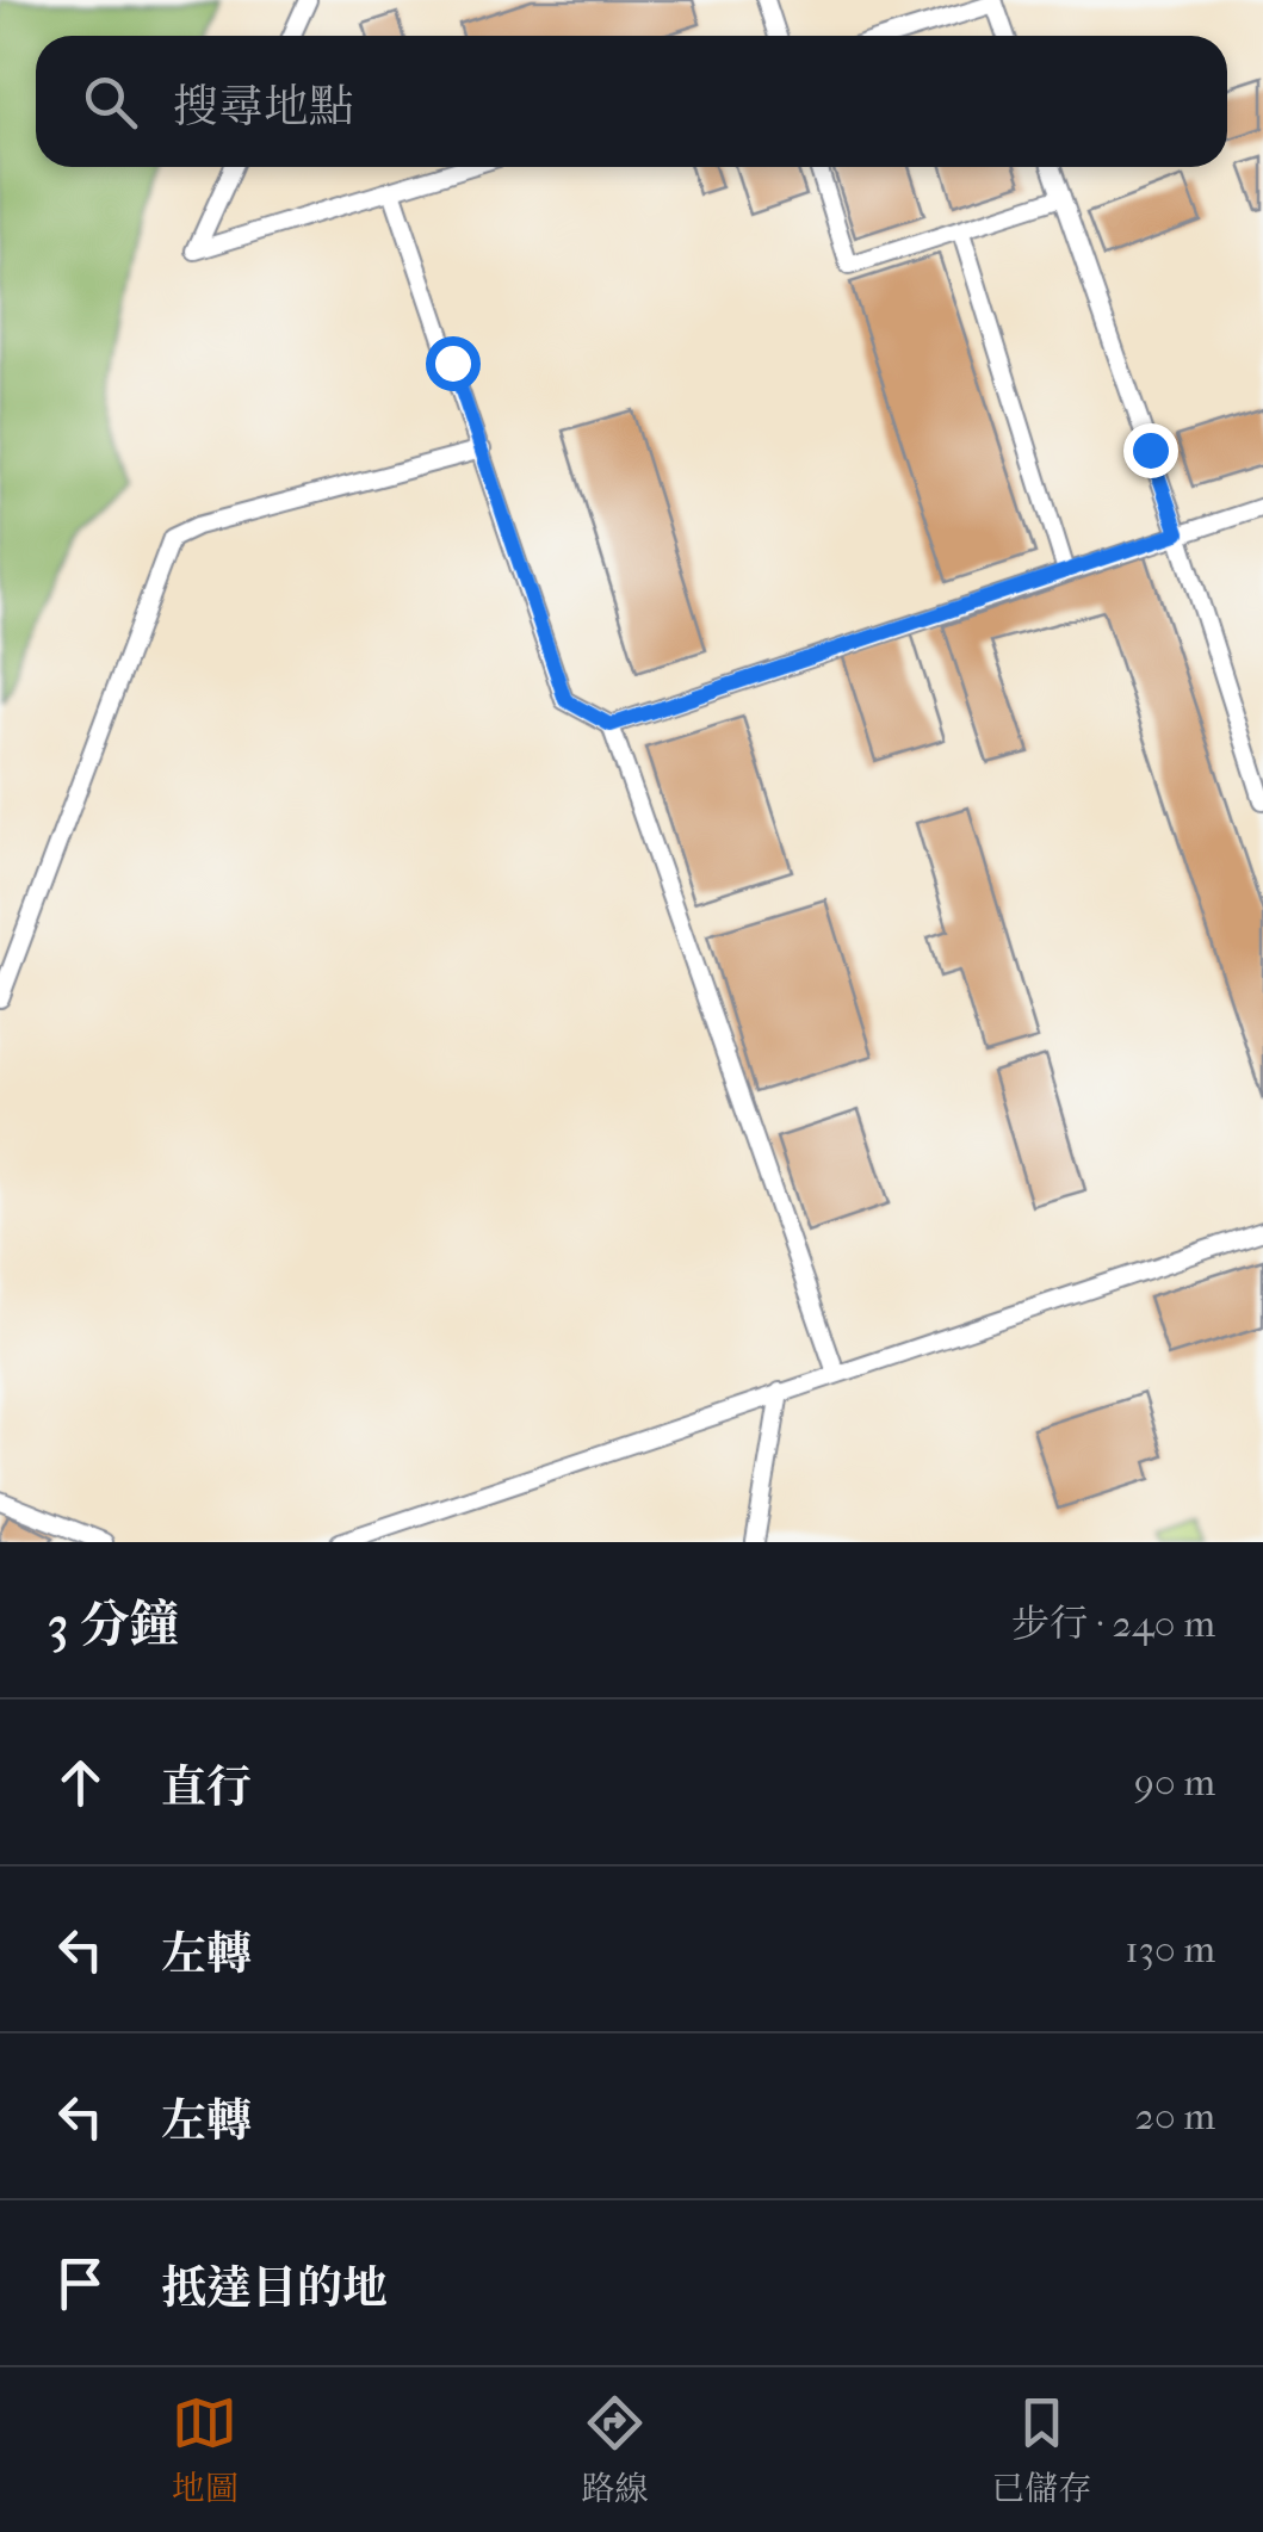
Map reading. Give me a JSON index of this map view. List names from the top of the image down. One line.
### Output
{"page":{"search":"搜尋地點","heading":["3 分鐘","步行 · 240 m"],"list":[["直行","90 m"],["左轉","130 m"],["左轉","20 m"],"抵達目的地"],"nav":["地圖","路線","已儲存"]}}
